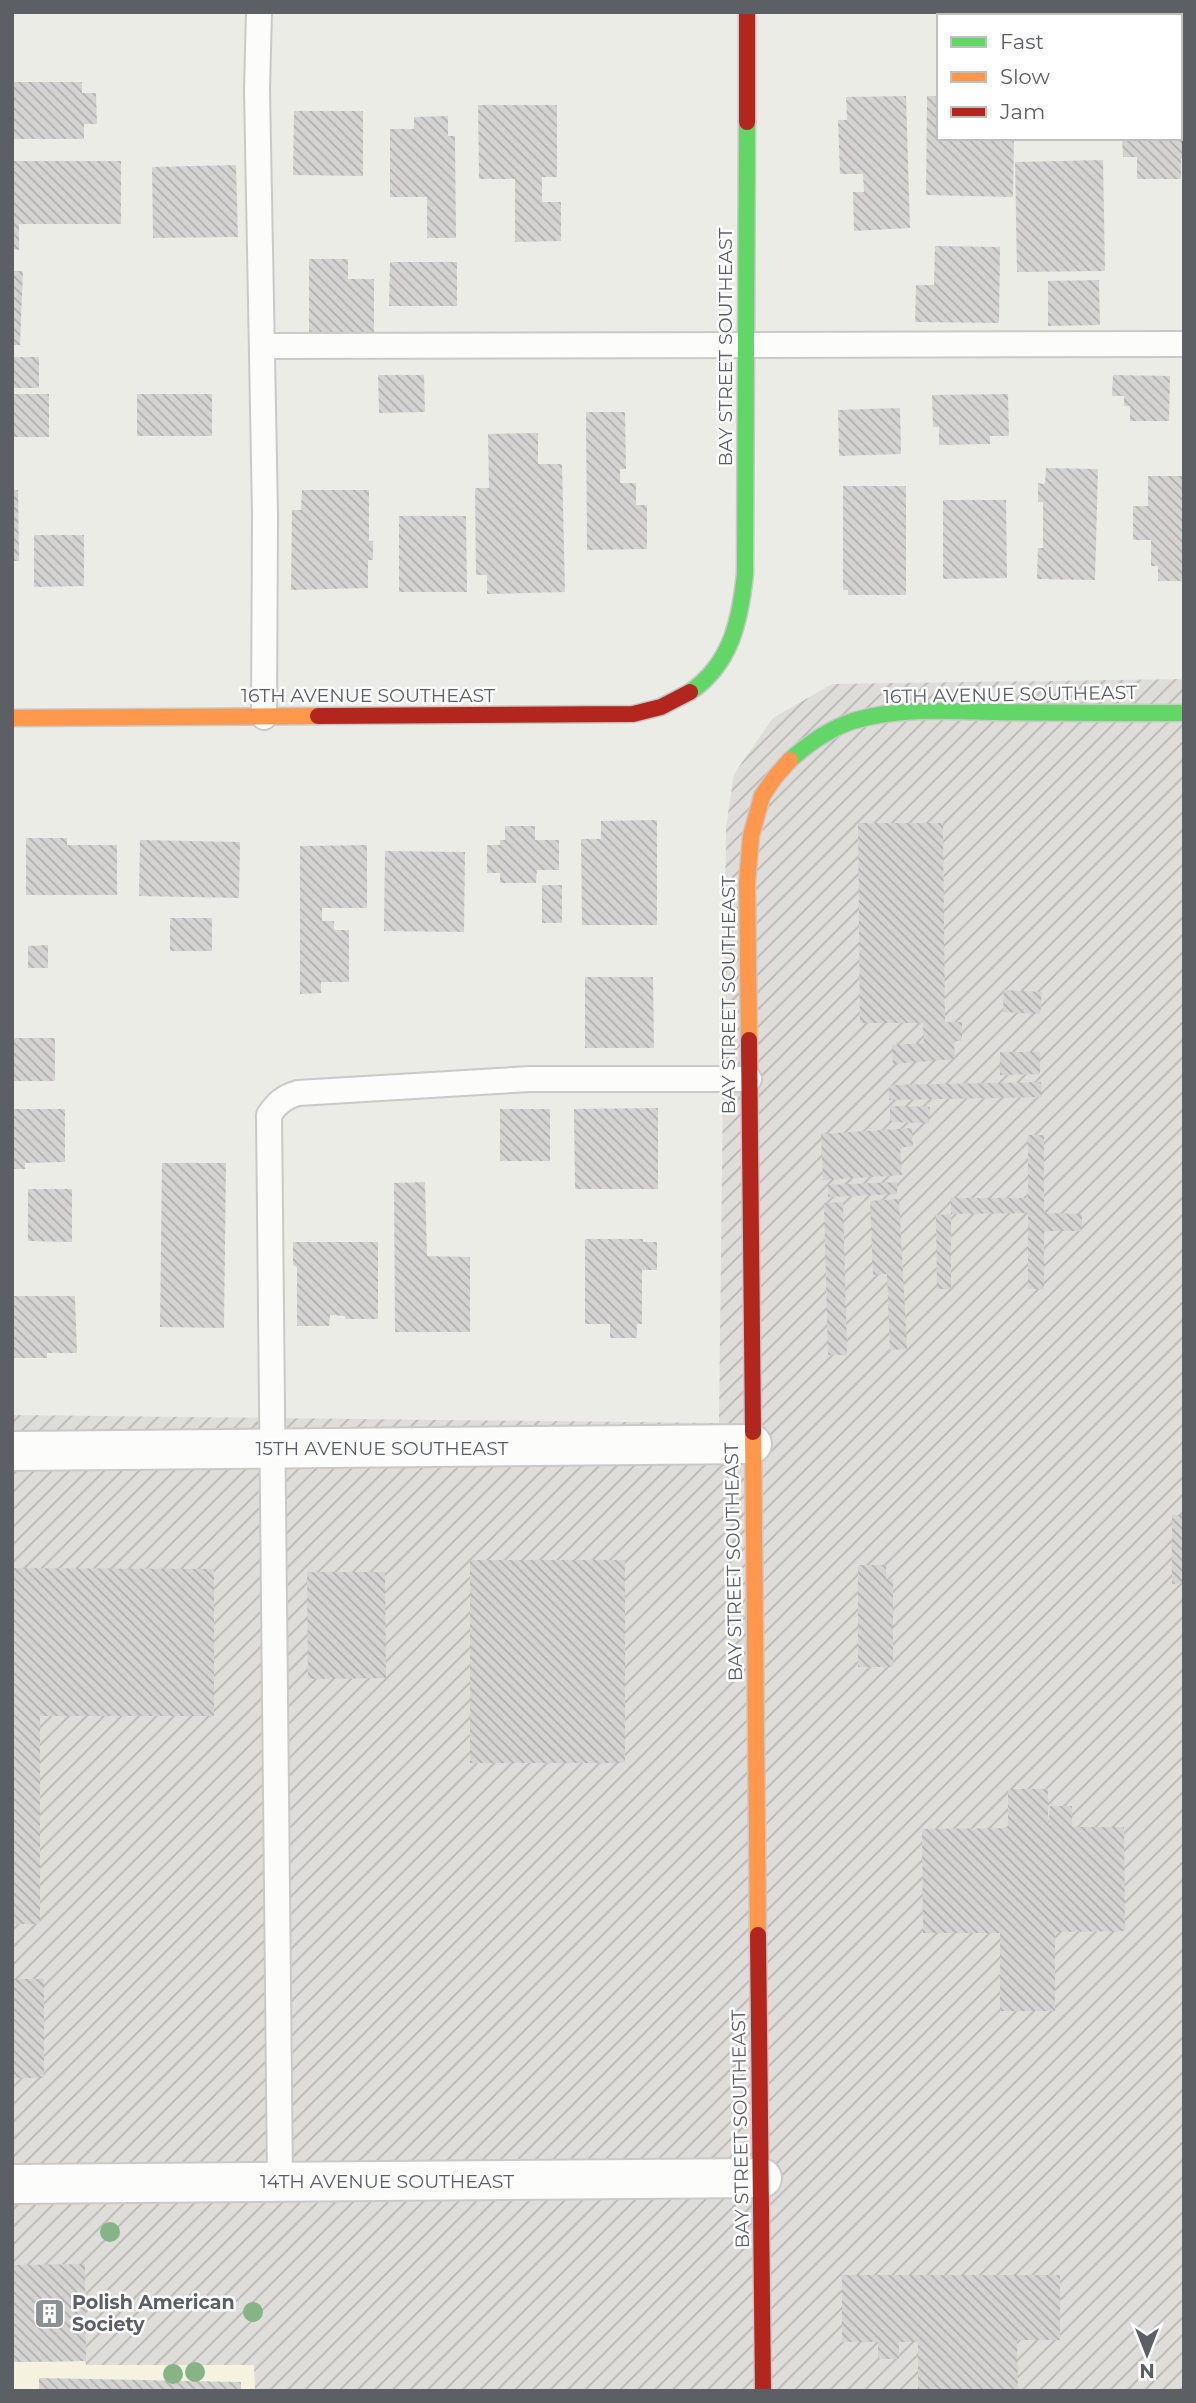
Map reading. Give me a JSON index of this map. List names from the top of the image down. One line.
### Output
{"streets":{"street":["BAY STREET SOUTHEAST","16TH AVENUE SOUTHEAST","15TH AVENUE SOUTHEAST","14TH AVENUE SOUTHEAST"]},"crossings":[["BAY STREET SOUTHEAST","16TH AVENUE SOUTHEAST"],["BAY STREET SOUTHEAST","15TH AVENUE SOUTHEAST"],["BAY STREET SOUTHEAST","14TH AVENUE SOUTHEAST"]],"places":{"building":["Polish American Society"]},"legend":["Fast","Slow","Jam"],"north":"bottom"}
